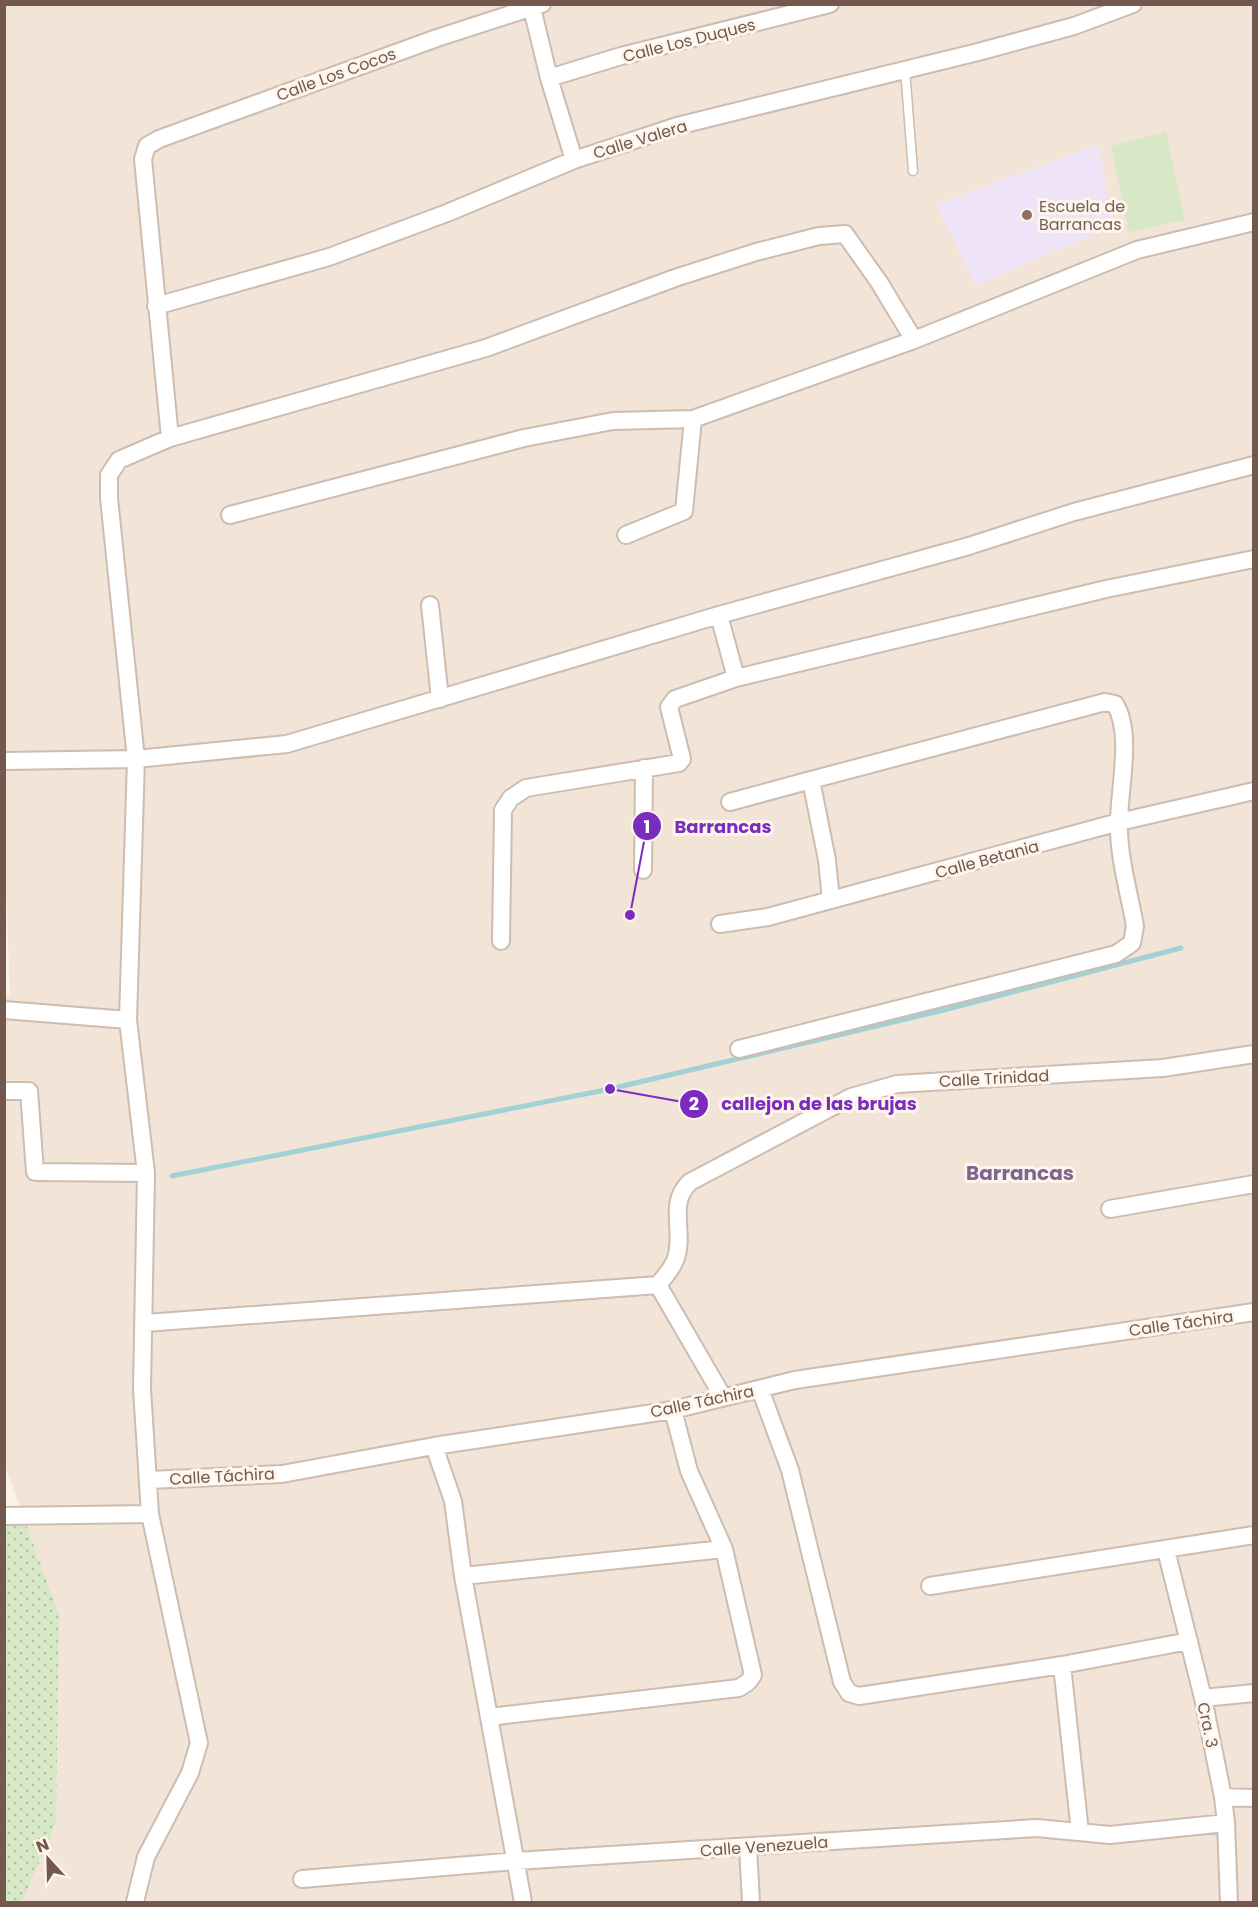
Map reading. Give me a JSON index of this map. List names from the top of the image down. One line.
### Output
{"streets":{"street":["Calle Los Duques","Calle Los Cocos","Calle Valera","Calle Betania","Calle Trinidad","Calle Táchira","Cra. 3","Calle Venezuela"]},"crossings":[["Calle Los Cocos","Calle Valera"],["Cra. 3","Calle Venezuela"]],"districts":["Barrancas"],"places":["Escuela de Barrancas","Barrancas","callejon de las brujas"],"north":"top"}
